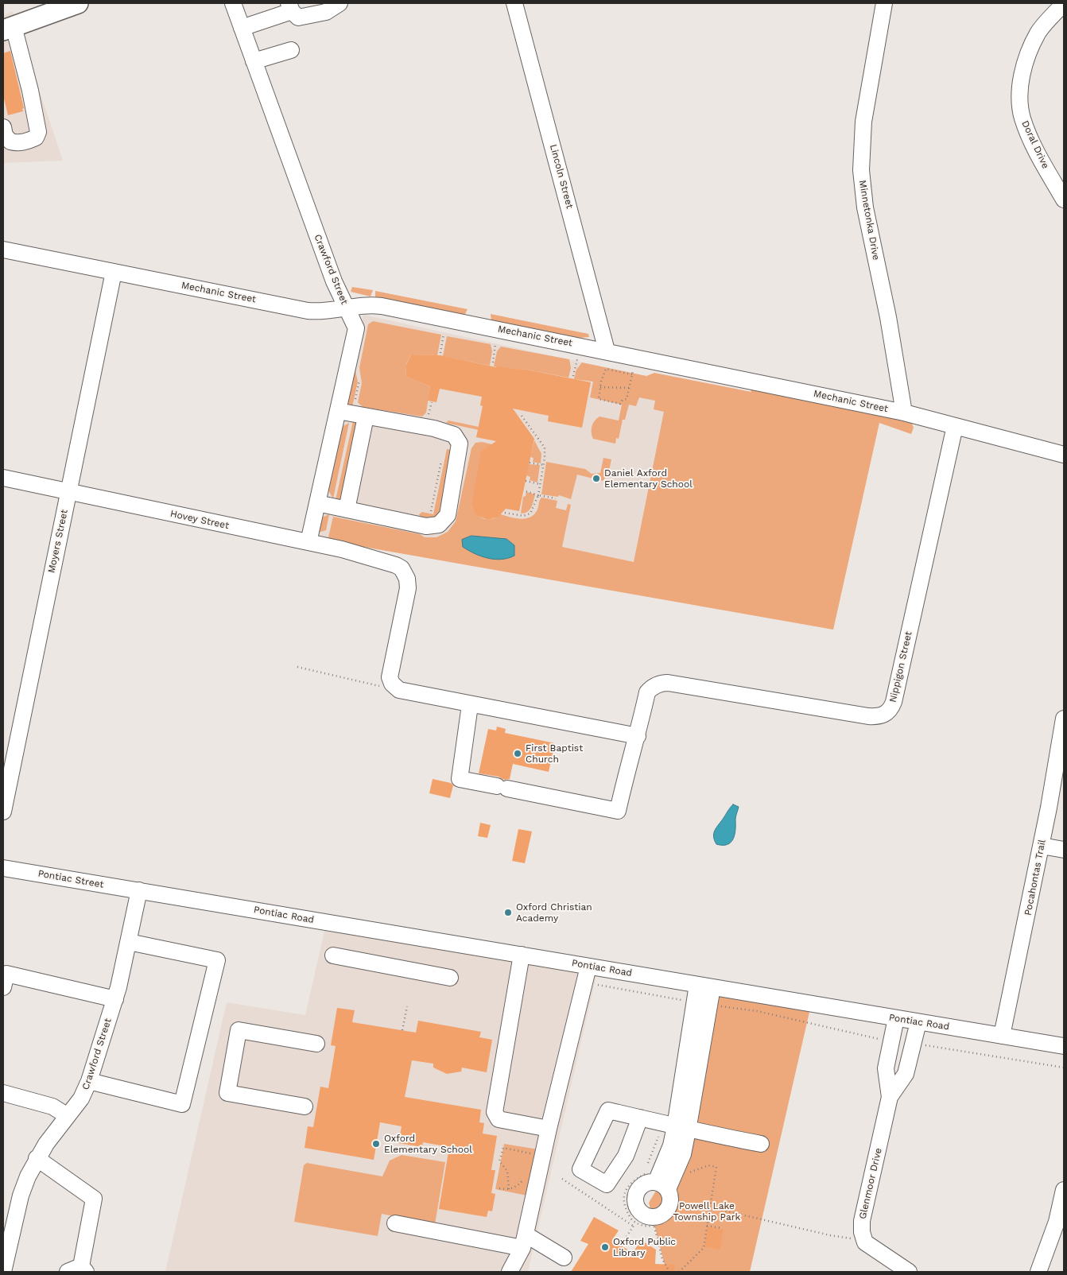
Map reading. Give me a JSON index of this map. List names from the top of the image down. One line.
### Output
{"streets":{"street":["Doral Drive","Lincoln Street","Minnetonka Drive","Crawford Street","Mechanic Street","Hovey Street","Moyers Street","Nippigon Street","Pocahontas Trail","Pontiac Street","Pontiac Road","Glenmoor Drive"]},"crossings":[["Lincoln Street","Mechanic Street"],["Minnetonka Drive","Mechanic Street"],["Crawford Street","Mechanic Street"],["Crawford Street","Hovey Street"],["Crawford Street","Pontiac Street"],["Crawford Street","Pontiac Road"],["Mechanic Street","Moyers Street"],["Mechanic Street","Nippigon Street"],["Hovey Street","Moyers Street"],["Pocahontas Trail","Pontiac Road"],["Pontiac Street","Pontiac Road"],["Pontiac Road","Glenmoor Drive"]],"parks":["Powell Lake Township Park"],"places":["Daniel Axford Elementary School","First Baptist Church","Oxford Christian Academy","Oxford Elementary School","Oxford Public Library"]}
